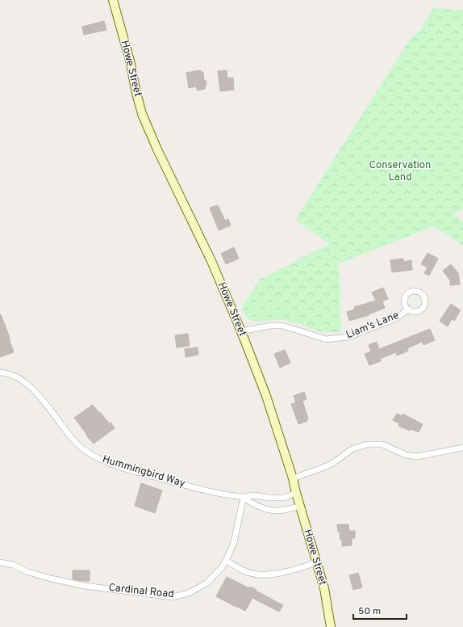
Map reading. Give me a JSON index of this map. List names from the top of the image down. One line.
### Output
{"streets":{"street":["Howe Street","Liam's Lane","Hummingbird Way","Cardinal Road"]},"crossings":[["Howe Street","Liam's Lane"],["Howe Street","Hummingbird Way"],["Hummingbird Way","Cardinal Road"]],"parks":["Conservation Land"],"scale_bar":"50 m"}
